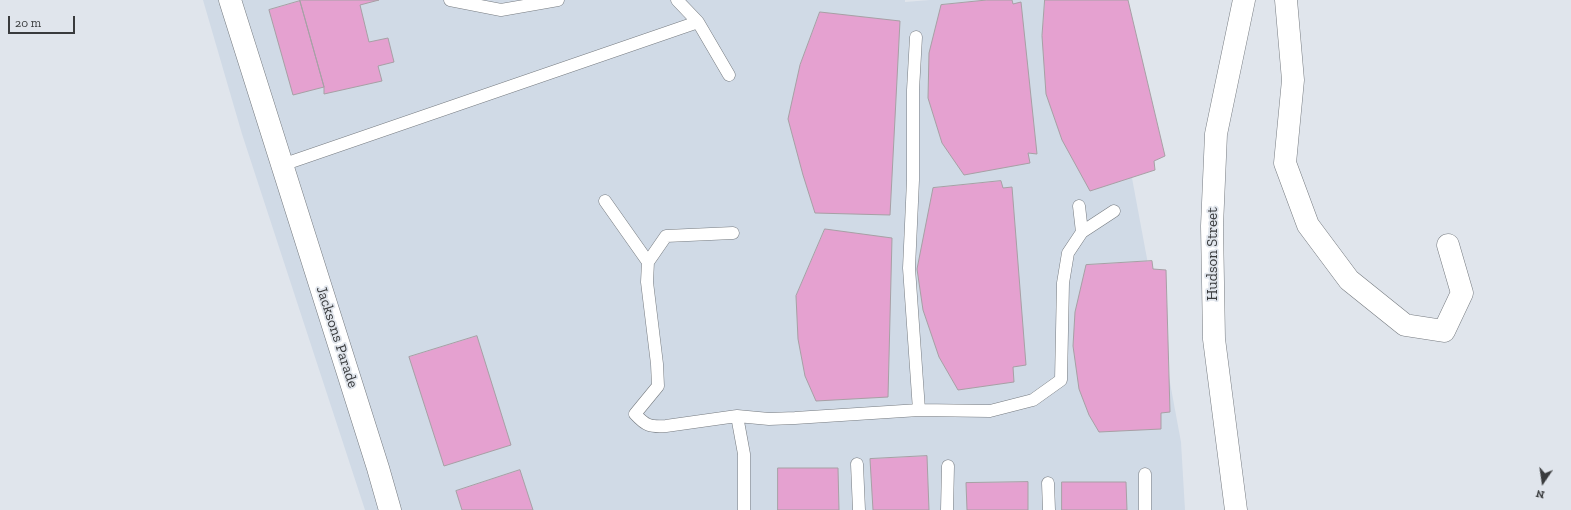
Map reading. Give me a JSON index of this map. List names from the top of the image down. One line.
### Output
{"streets":{"street":["Hudson Street","Jacksons Parade"]},"scale_bar":"20 m","north":"bottom"}
